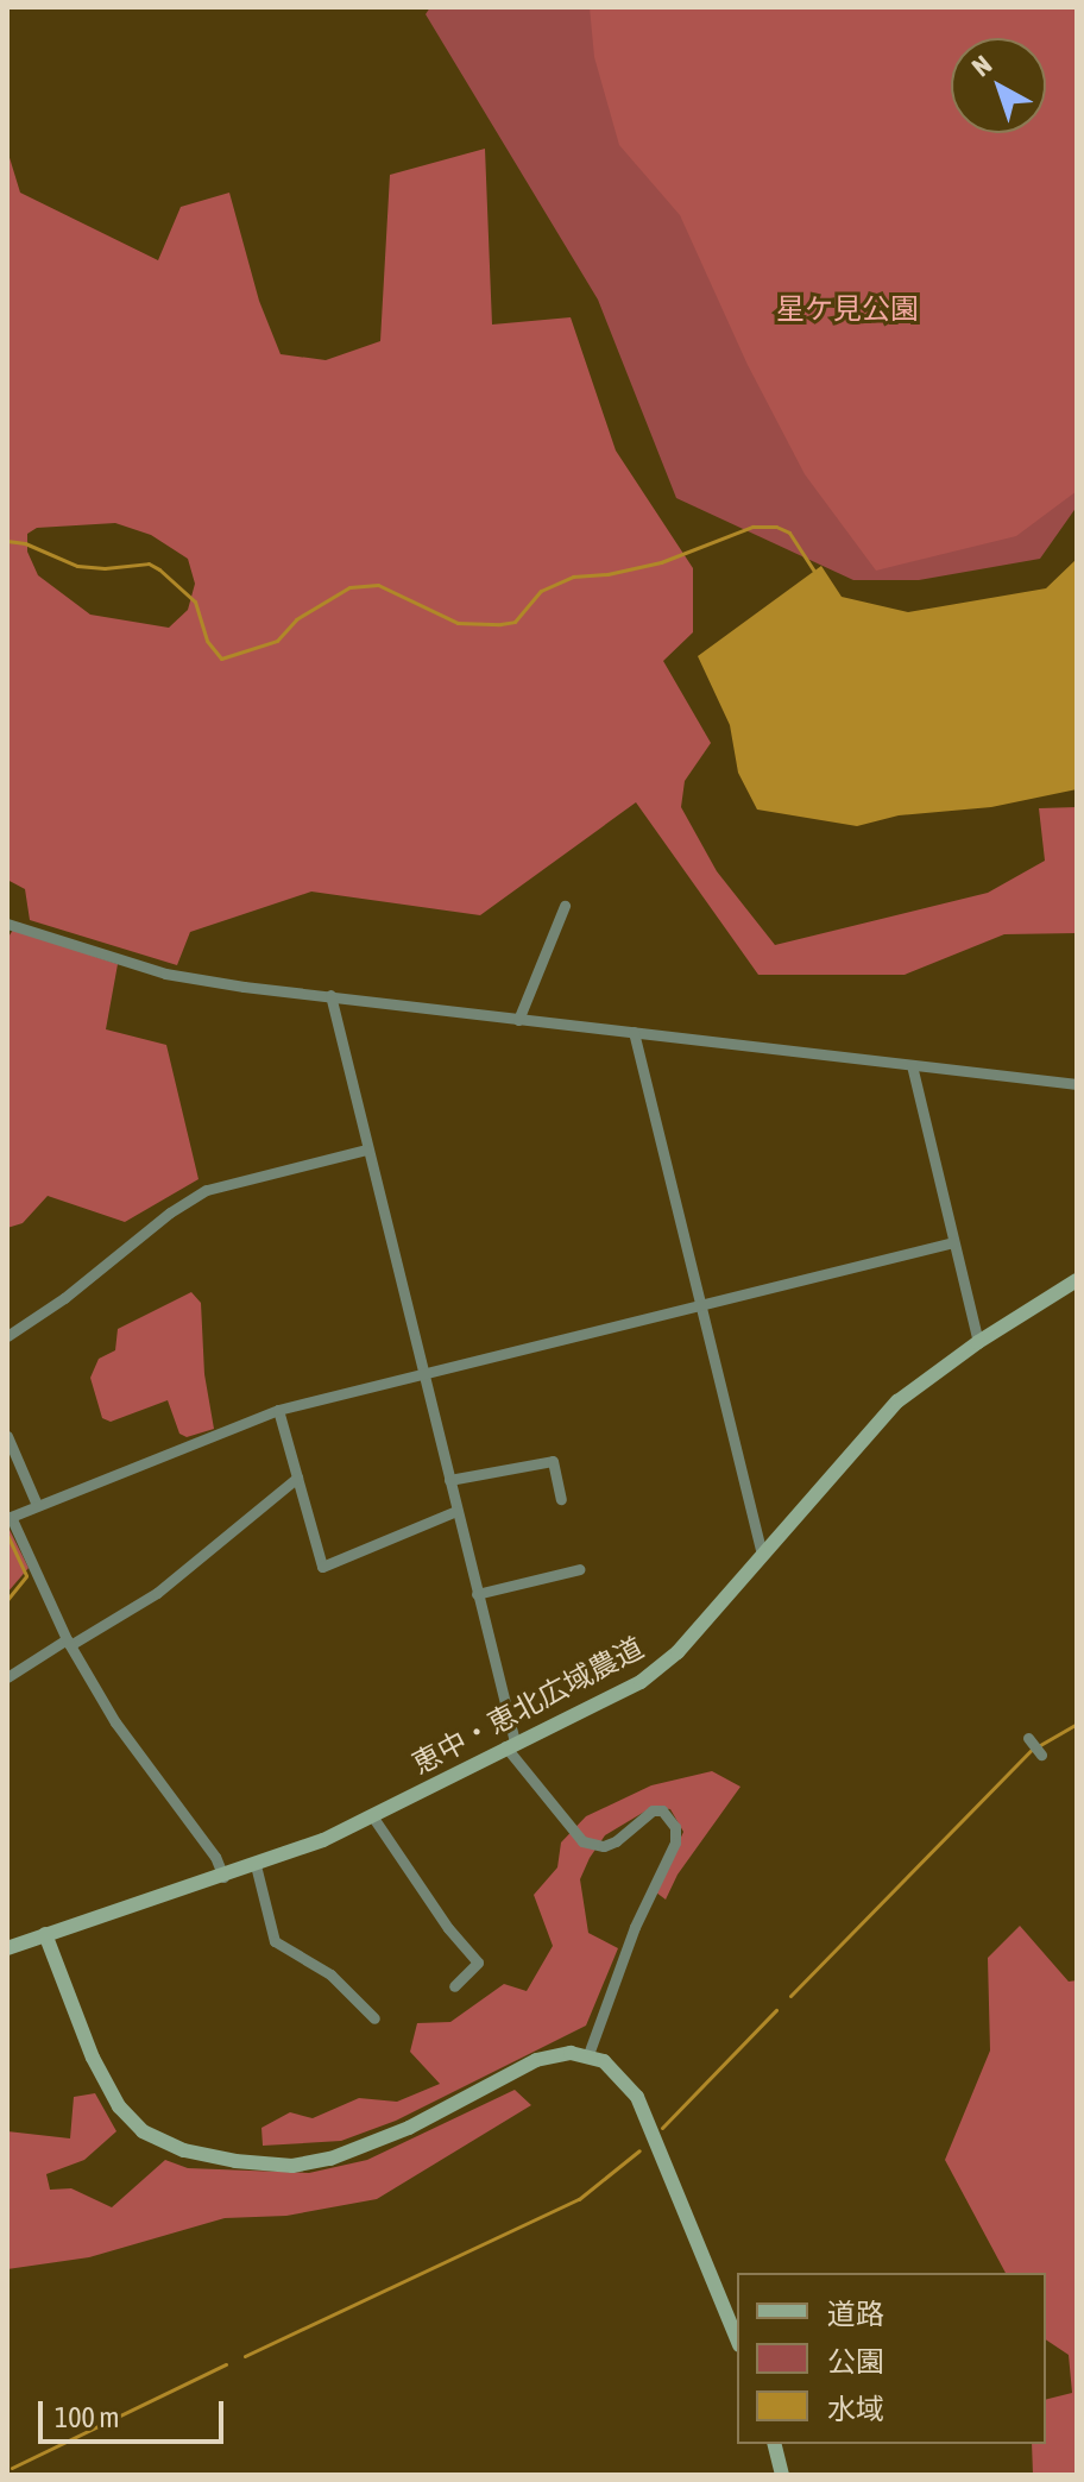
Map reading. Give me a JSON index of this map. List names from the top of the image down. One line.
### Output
{"streets":{"street":["恵中・恵北広域農道"]},"parks":["星ケ見公園"],"legend":["道路","公園","水域"],"scale_bar":"100 m","north":"top left"}
